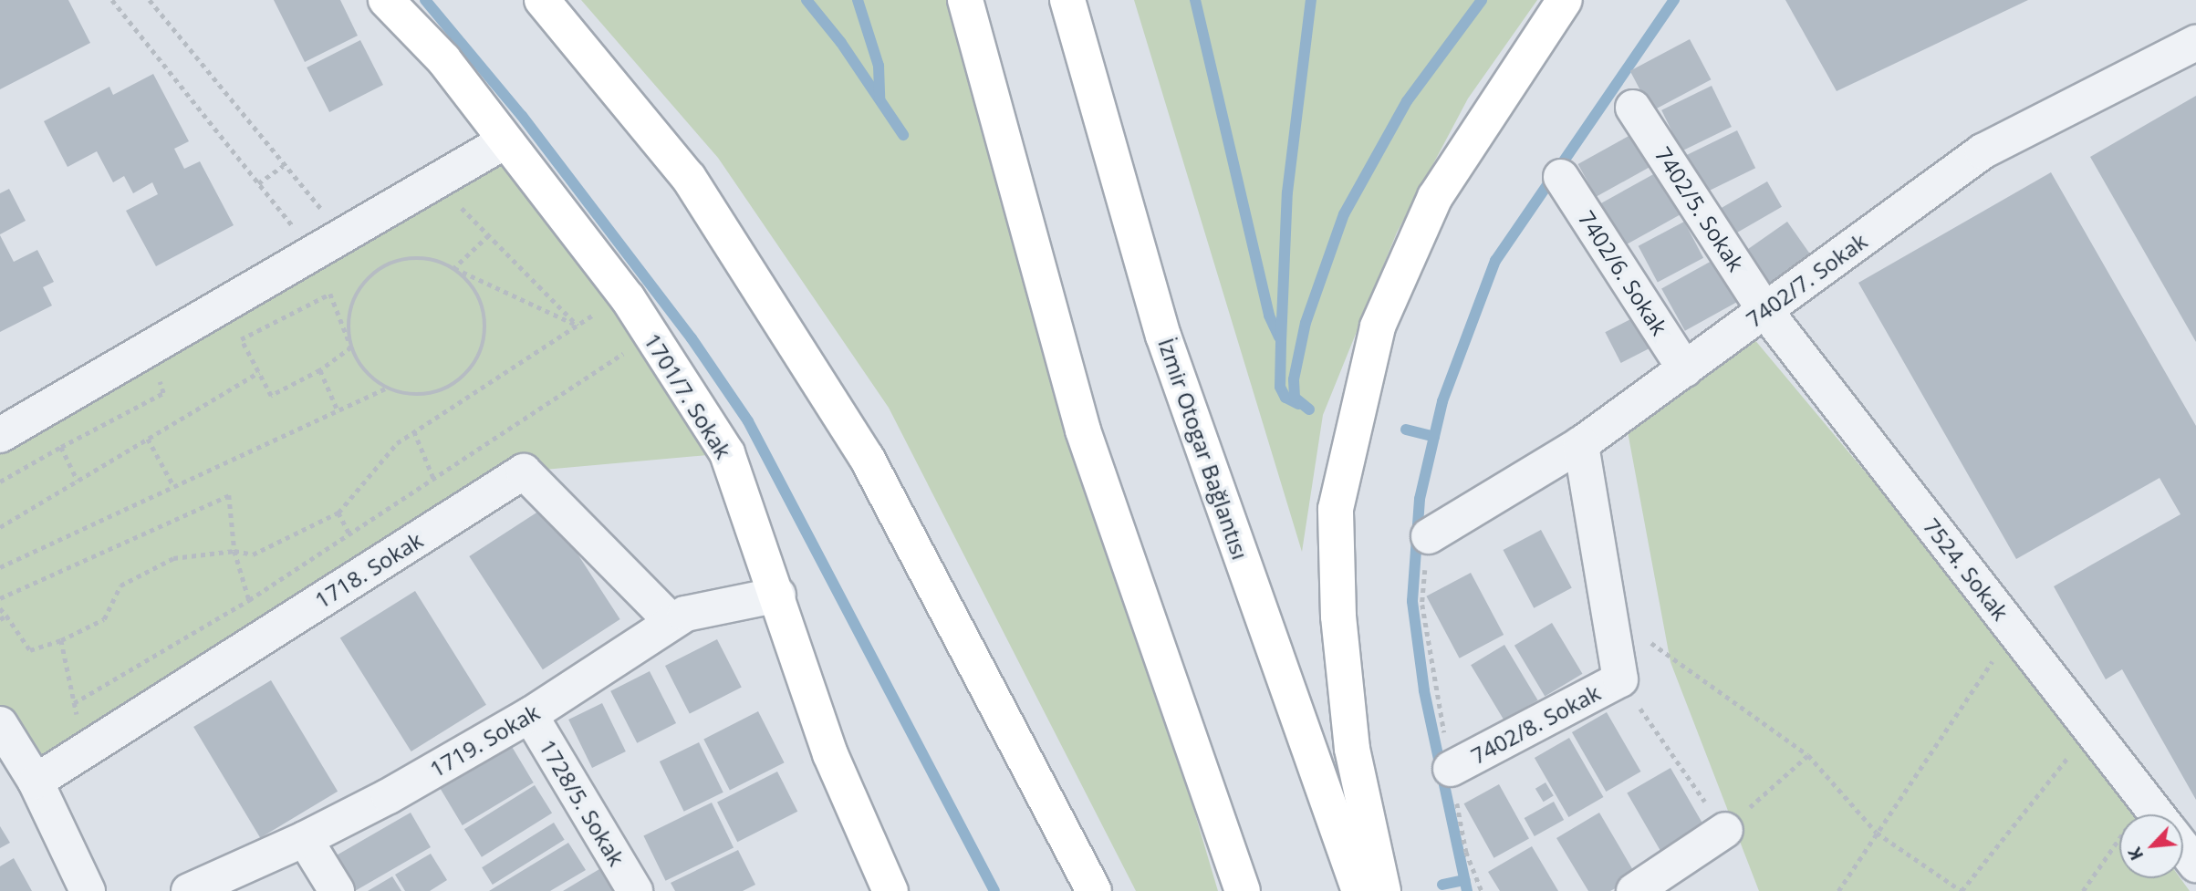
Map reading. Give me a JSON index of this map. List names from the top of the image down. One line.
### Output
{"streets":{"main road":["1701/7. Sokak","İzmir Otogar Bağlantısı"],"street":["7402/5. Sokak","7402/6. Sokak","7402/7. Sokak","7524. Sokak","1718. Sokak","7402/8. Sokak","1719. Sokak","1728/5. Sokak"]},"crossings":[["7402/5. Sokak","7402/7. Sokak"],["7402/5. Sokak","7524. Sokak"],["7402/6. Sokak","7402/7. Sokak"],["7402/7. Sokak","7524. Sokak"],["1701/7. Sokak","1719. Sokak"],["1718. Sokak","1719. Sokak"],["1719. Sokak","1728/5. Sokak"]],"north":"bottom left"}
